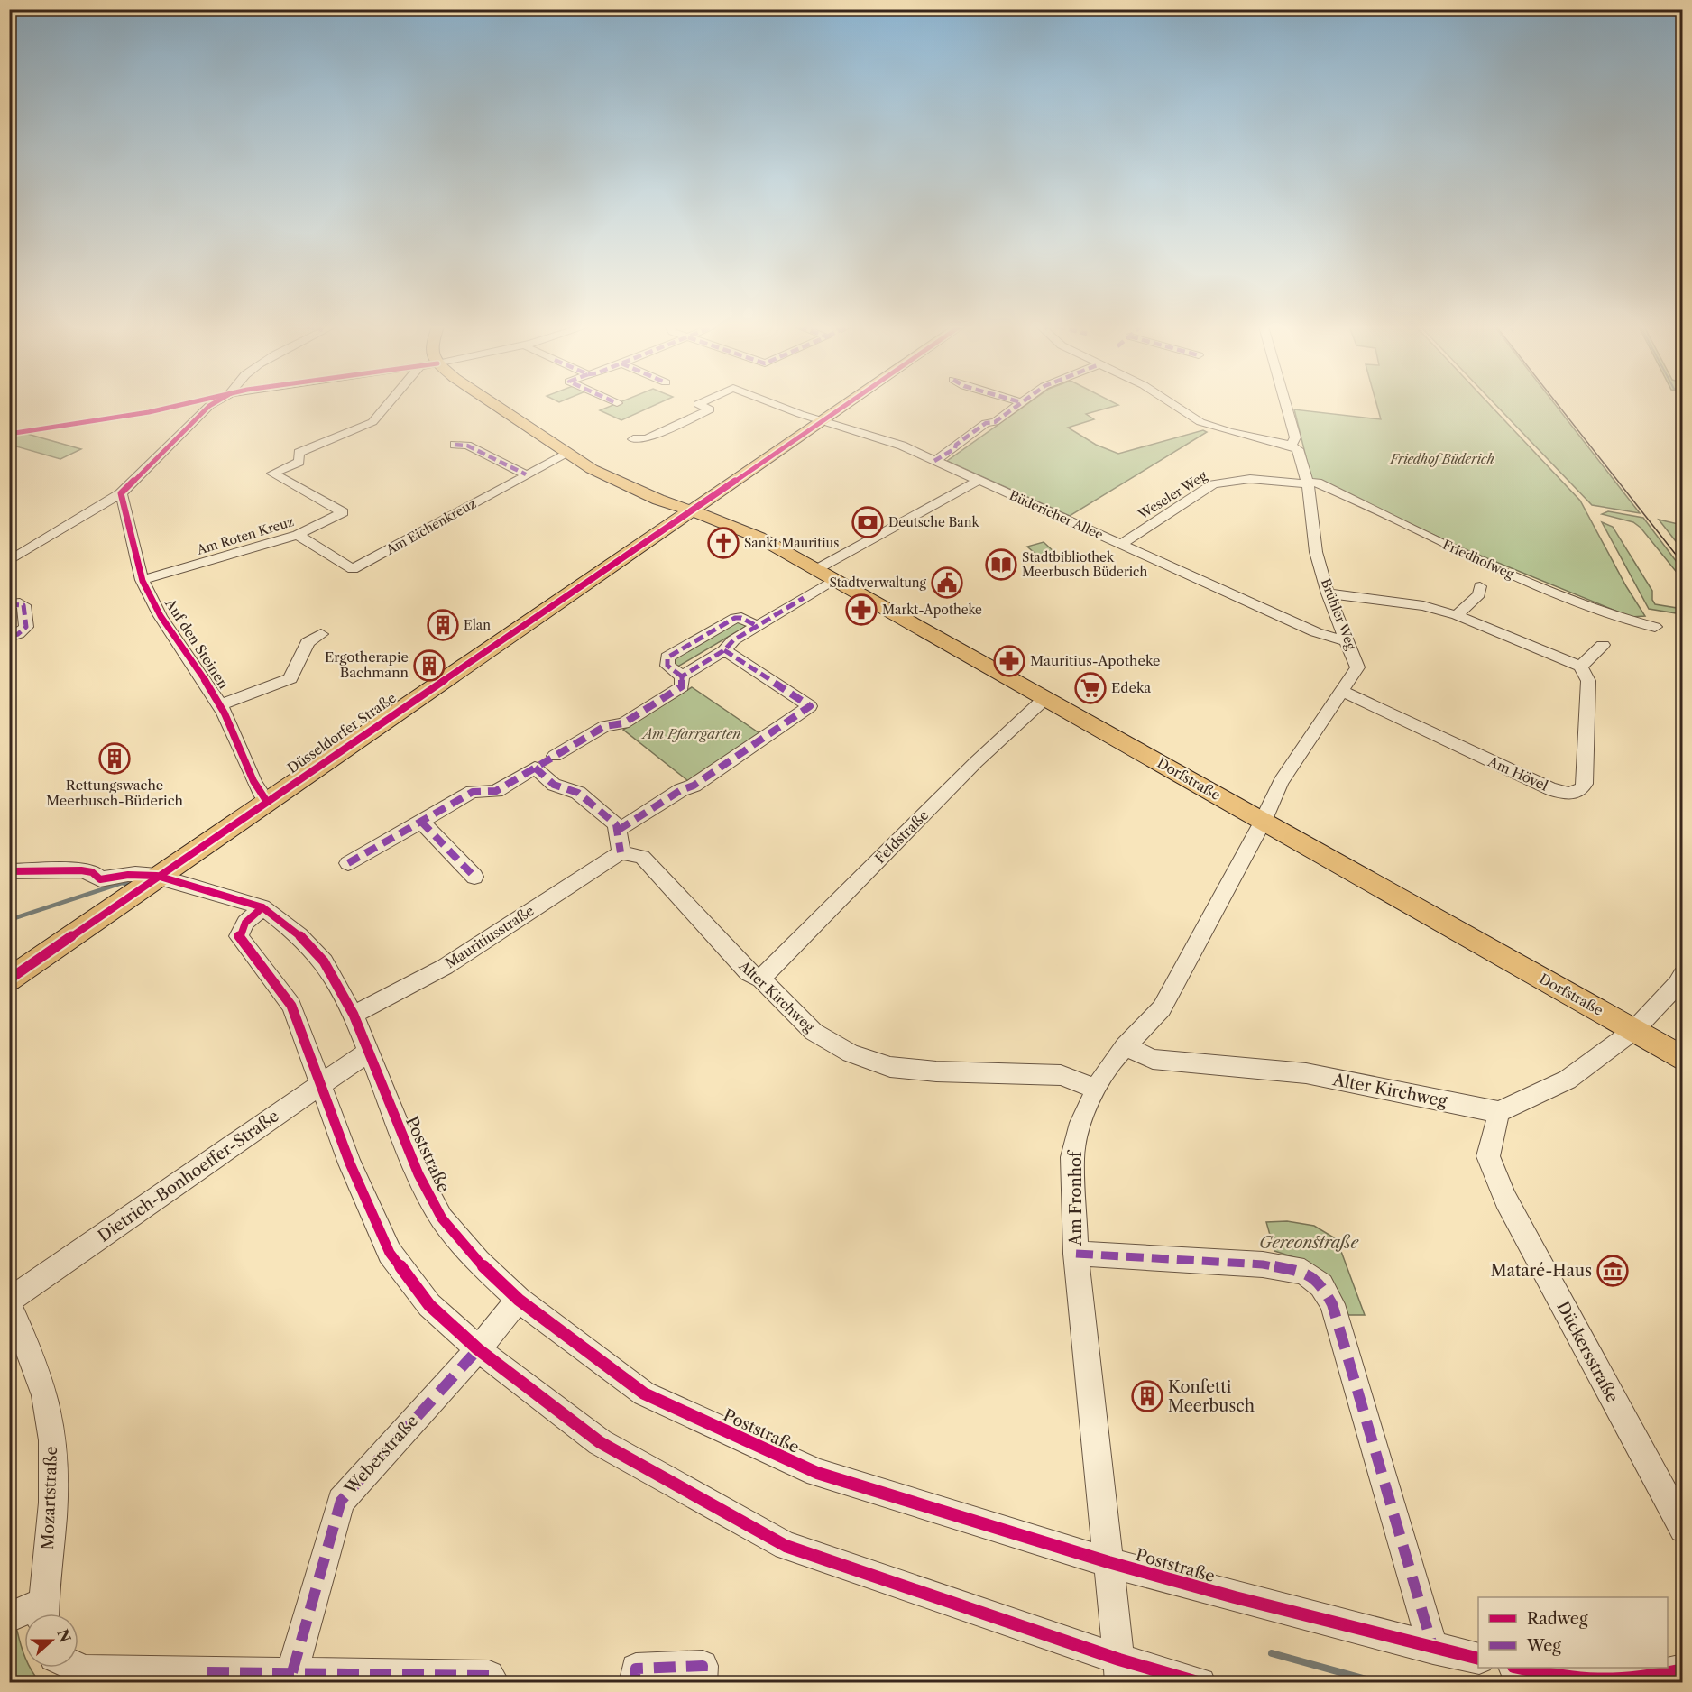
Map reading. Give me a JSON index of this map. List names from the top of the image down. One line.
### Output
{"streets":{"main road":["Düsseldorfer Straße","Dorfstraße"],"street":["Weseler Weg","Büdericher Allee","Am Eichenkreuz","Am Roten Kreuz","Friedhofweg","Brühler Weg","Auf den Steinen","Am Hövel","Feldstraße","Mauritiusstraße","Alter Kirchweg","Poststraße","Dietrich-Bonhoeffer-Straße","Am Fronhof","Dückersstraße","Weberstraße","Mozartstraße"]},"crossings":[["Weseler Weg","Büdericher Allee"],["Weseler Weg","Friedhofweg"],["Weseler Weg","Brühler Weg"],["Büdericher Allee","Brühler Weg"],["Büdericher Allee","Düsseldorfer Straße"],["Am Eichenkreuz","Am Roten Kreuz"],["Am Eichenkreuz","Dorfstraße"],["Am Roten Kreuz","Auf den Steinen"],["Friedhofweg","Brühler Weg"],["Brühler Weg","Am Hövel"],["Brühler Weg","Dorfstraße"],["Brühler Weg","Am Fronhof"],["Auf den Steinen","Düsseldorfer Straße"],["Düsseldorfer Straße","Dorfstraße"],["Düsseldorfer Straße","Poststraße"],["Dorfstraße","Feldstraße"],["Dorfstraße","Am Fronhof"],["Feldstraße","Alter Kirchweg"],["Mauritiusstraße","Alter Kirchweg"],["Mauritiusstraße","Poststraße"],["Alter Kirchweg","Am Fronhof"],["Alter Kirchweg","Dückersstraße"],["Poststraße","Dietrich-Bonhoeffer-Straße"],["Poststraße","Am Fronhof"],["Poststraße","Weberstraße"],["Dietrich-Bonhoeffer-Straße","Mozartstraße"]],"parks":["Friedhof Büderich","Am Pfarrgarten","Gereonstraße"],"places":{"bank":["Deutsche Bank"],"church":["Sankt Mauritius"],"library":["Stadtbibliothek Meerbusch Büderich"],"public building":["Stadtverwaltung"],"pharmacy":["Markt-Apotheke","Mauritius-Apotheke"],"building":["Elan","Ergotherapie Bachmann","Rettungswache Meerbusch-Büderich","Konfetti Meerbusch"],"supermarket":["Edeka"],"museum":["Mataré-Haus"]},"legend":["Radweg","Weg"],"north":"right"}
